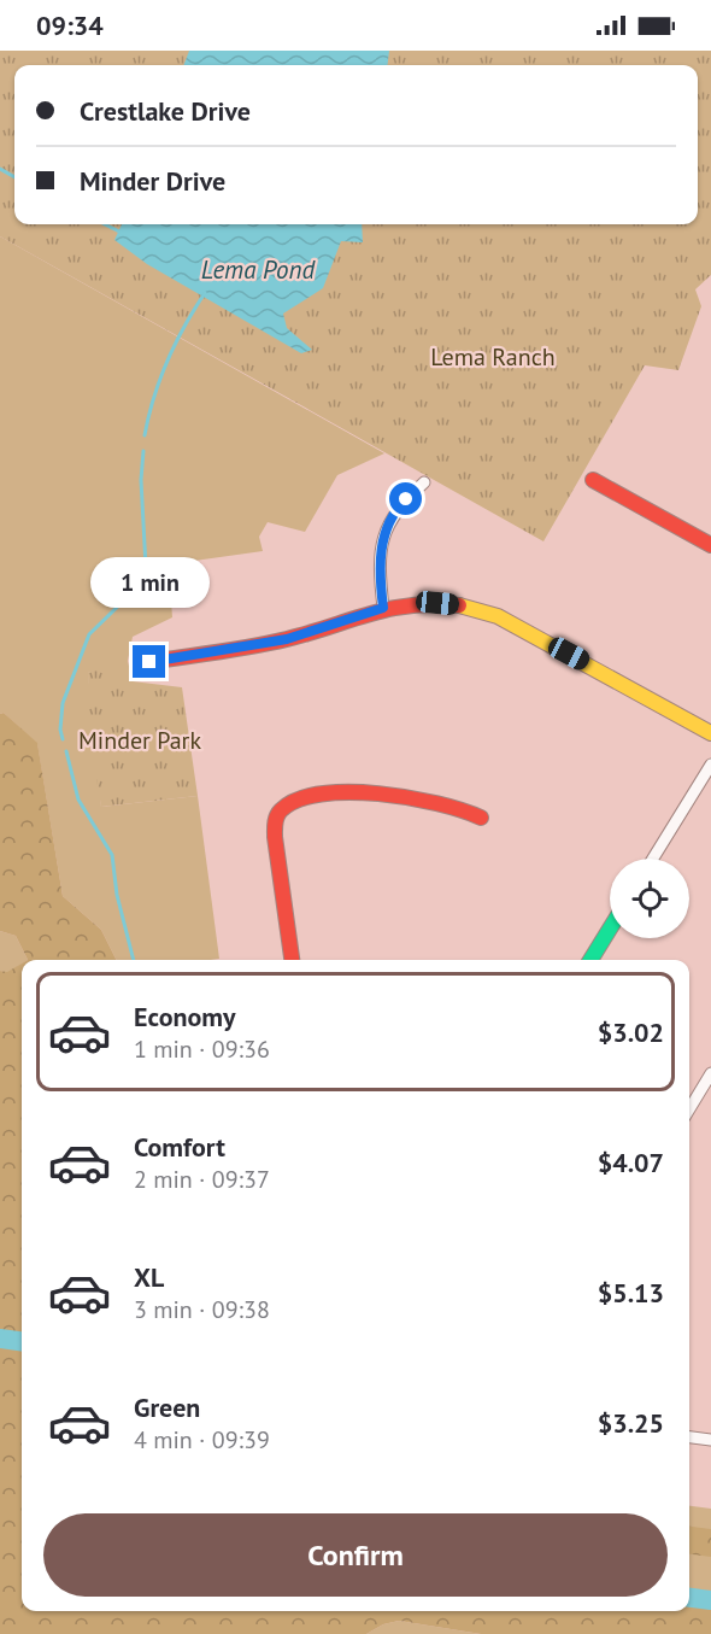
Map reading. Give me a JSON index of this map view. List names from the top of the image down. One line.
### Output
{"water":["Lema Pond"],"parks":["Lema Ranch","Minder Park"],"page":{"status":"09:34","banner":["Crestlake Drive","Minder Drive"],"bubble":"1 min","list":[{"name":"Economy","note":"1 min · 09:36","value":"$3.02"},{"name":"Comfort","note":"2 min · 09:37","value":"$4.07"},{"name":"XL","note":"3 min · 09:38","value":"$5.13"},{"name":"Green","note":"4 min · 09:39","value":"$3.25"}],"buttons":"Confirm"}}
